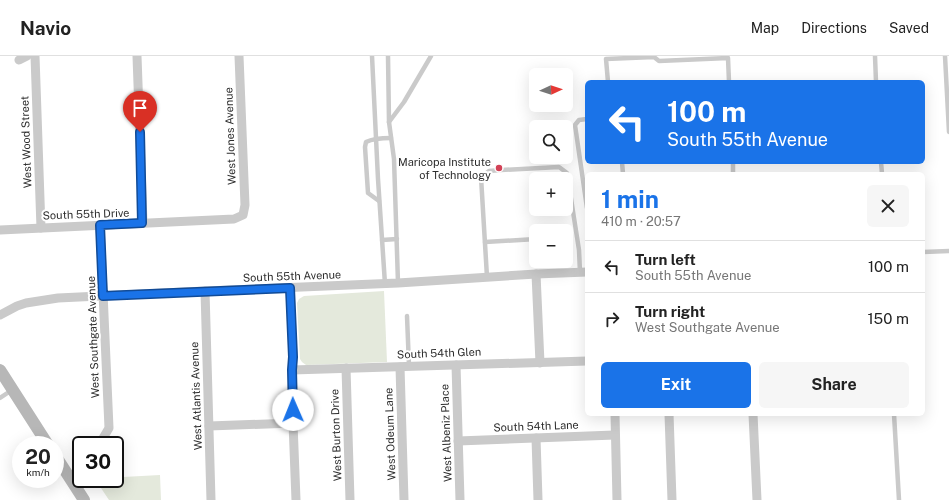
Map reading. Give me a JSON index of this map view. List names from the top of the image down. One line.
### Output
{"streets":{"street":["West Jones Avenue","West Wood Street","South 55th Drive","South 55th Avenue","West Southgate Avenue","South 54th Glen","West Atlantis Avenue","South 54th Lane","West Albeniz Place","West Odeum Lane","West Burton Drive"]},"crossings":[["West Jones Avenue","South 55th Drive"],["West Wood Street","South 55th Drive"],["South 55th Drive","West Southgate Avenue"],["South 55th Avenue","West Southgate Avenue"],["South 55th Avenue","West Atlantis Avenue"],["South 54th Glen","West Albeniz Place"],["South 54th Glen","West Odeum Lane"],["South 54th Glen","West Burton Drive"],["South 54th Lane","West Albeniz Place"]],"places":["Maricopa Institute of Technology"],"north":"right","page":{"header":"Navio","nav":["Map","Directions","Saved"],"map_buttons":["+","−"],"turn":["100 m","South 55th Avenue"],"heading":["1 min","410 m · 20:57"],"list":[{"name":"Turn left","note":"South 55th Avenue","value":"100 m"},{"name":"Turn right","note":"West Southgate Avenue","value":"150 m"}],"buttons":["Exit","Share"],"speed":"20 km/h","limit":"30"}}
